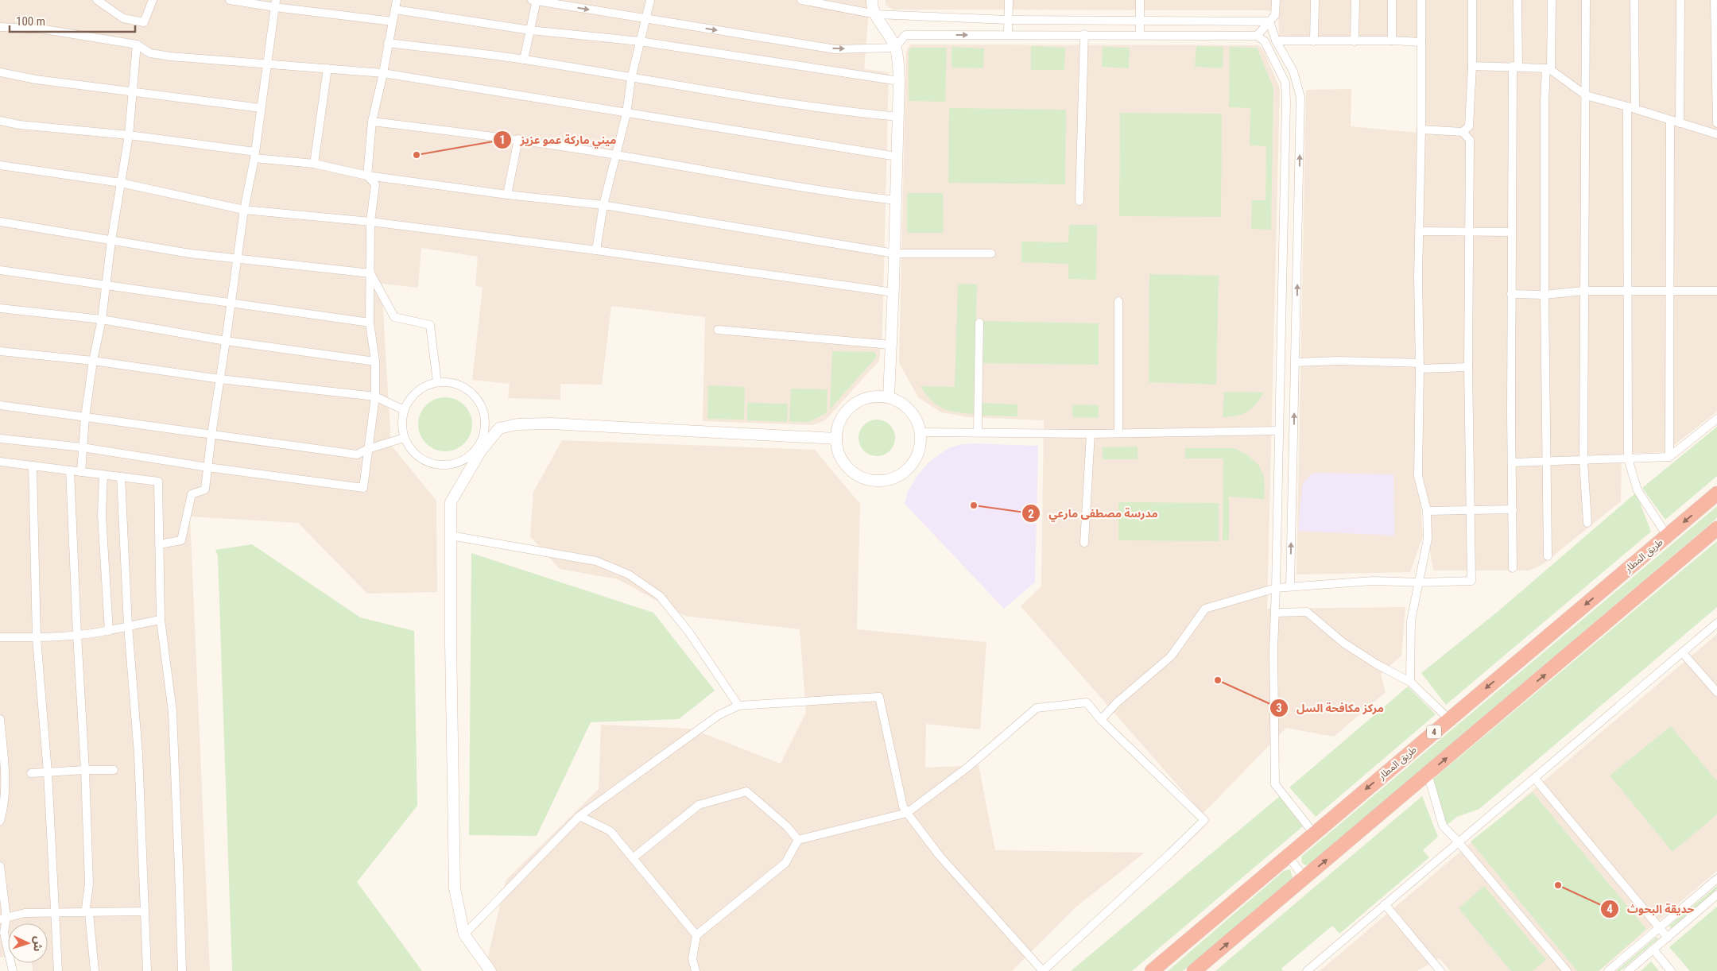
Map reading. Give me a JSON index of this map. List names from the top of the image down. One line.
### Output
{"streets":{"highway":["طريق المطار","4"]},"places":["ميني ماركة عمو عزيز","مدرسة مصطفى مارعي","مركز مكافحة السل","حديقة البحوث"],"scale_bar":"100 m","north":"right"}
